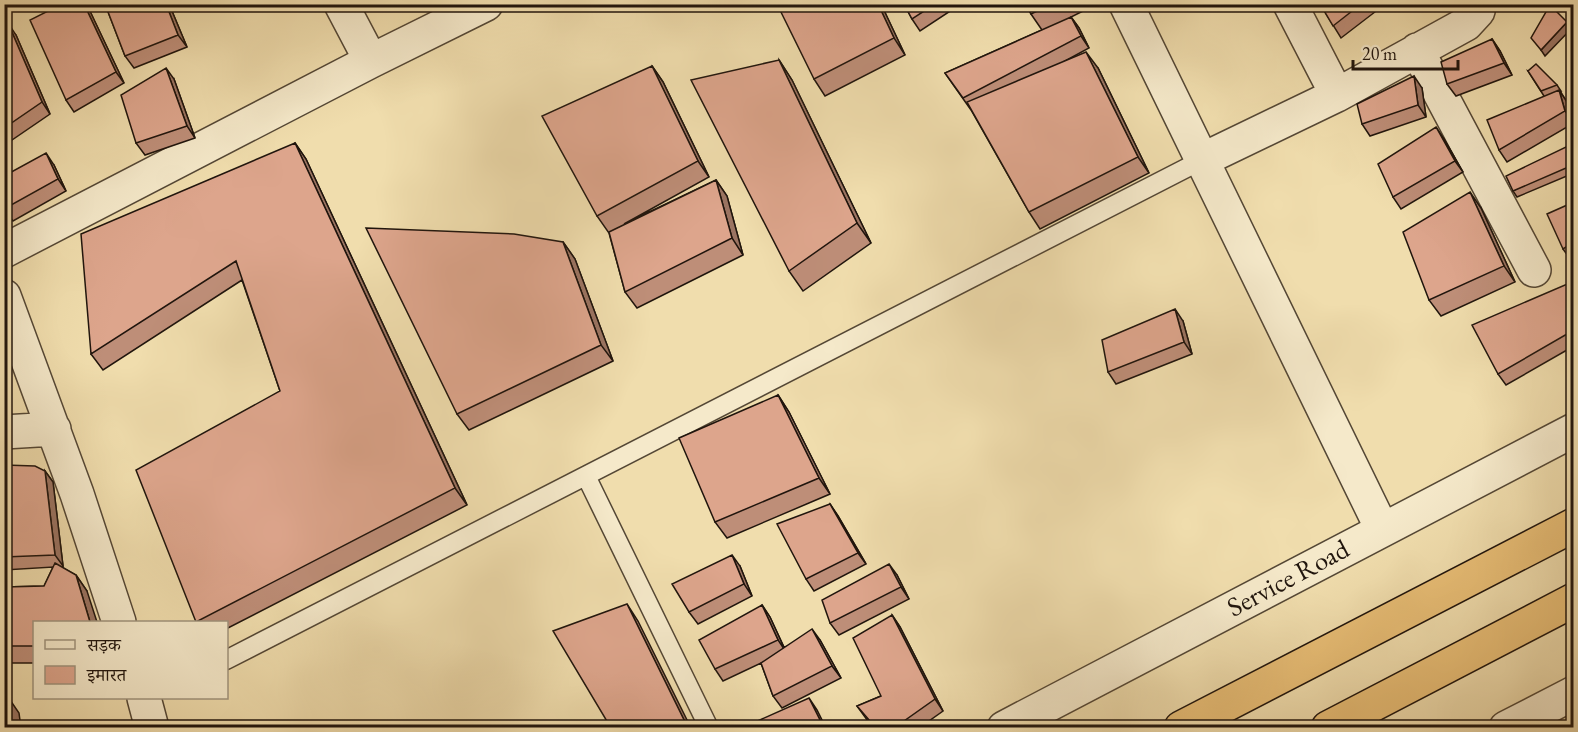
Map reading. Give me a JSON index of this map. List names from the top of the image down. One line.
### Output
{"streets":{"street":["Service Road"]},"legend":["सड़क","इमारत"],"scale_bar":"20 m"}
